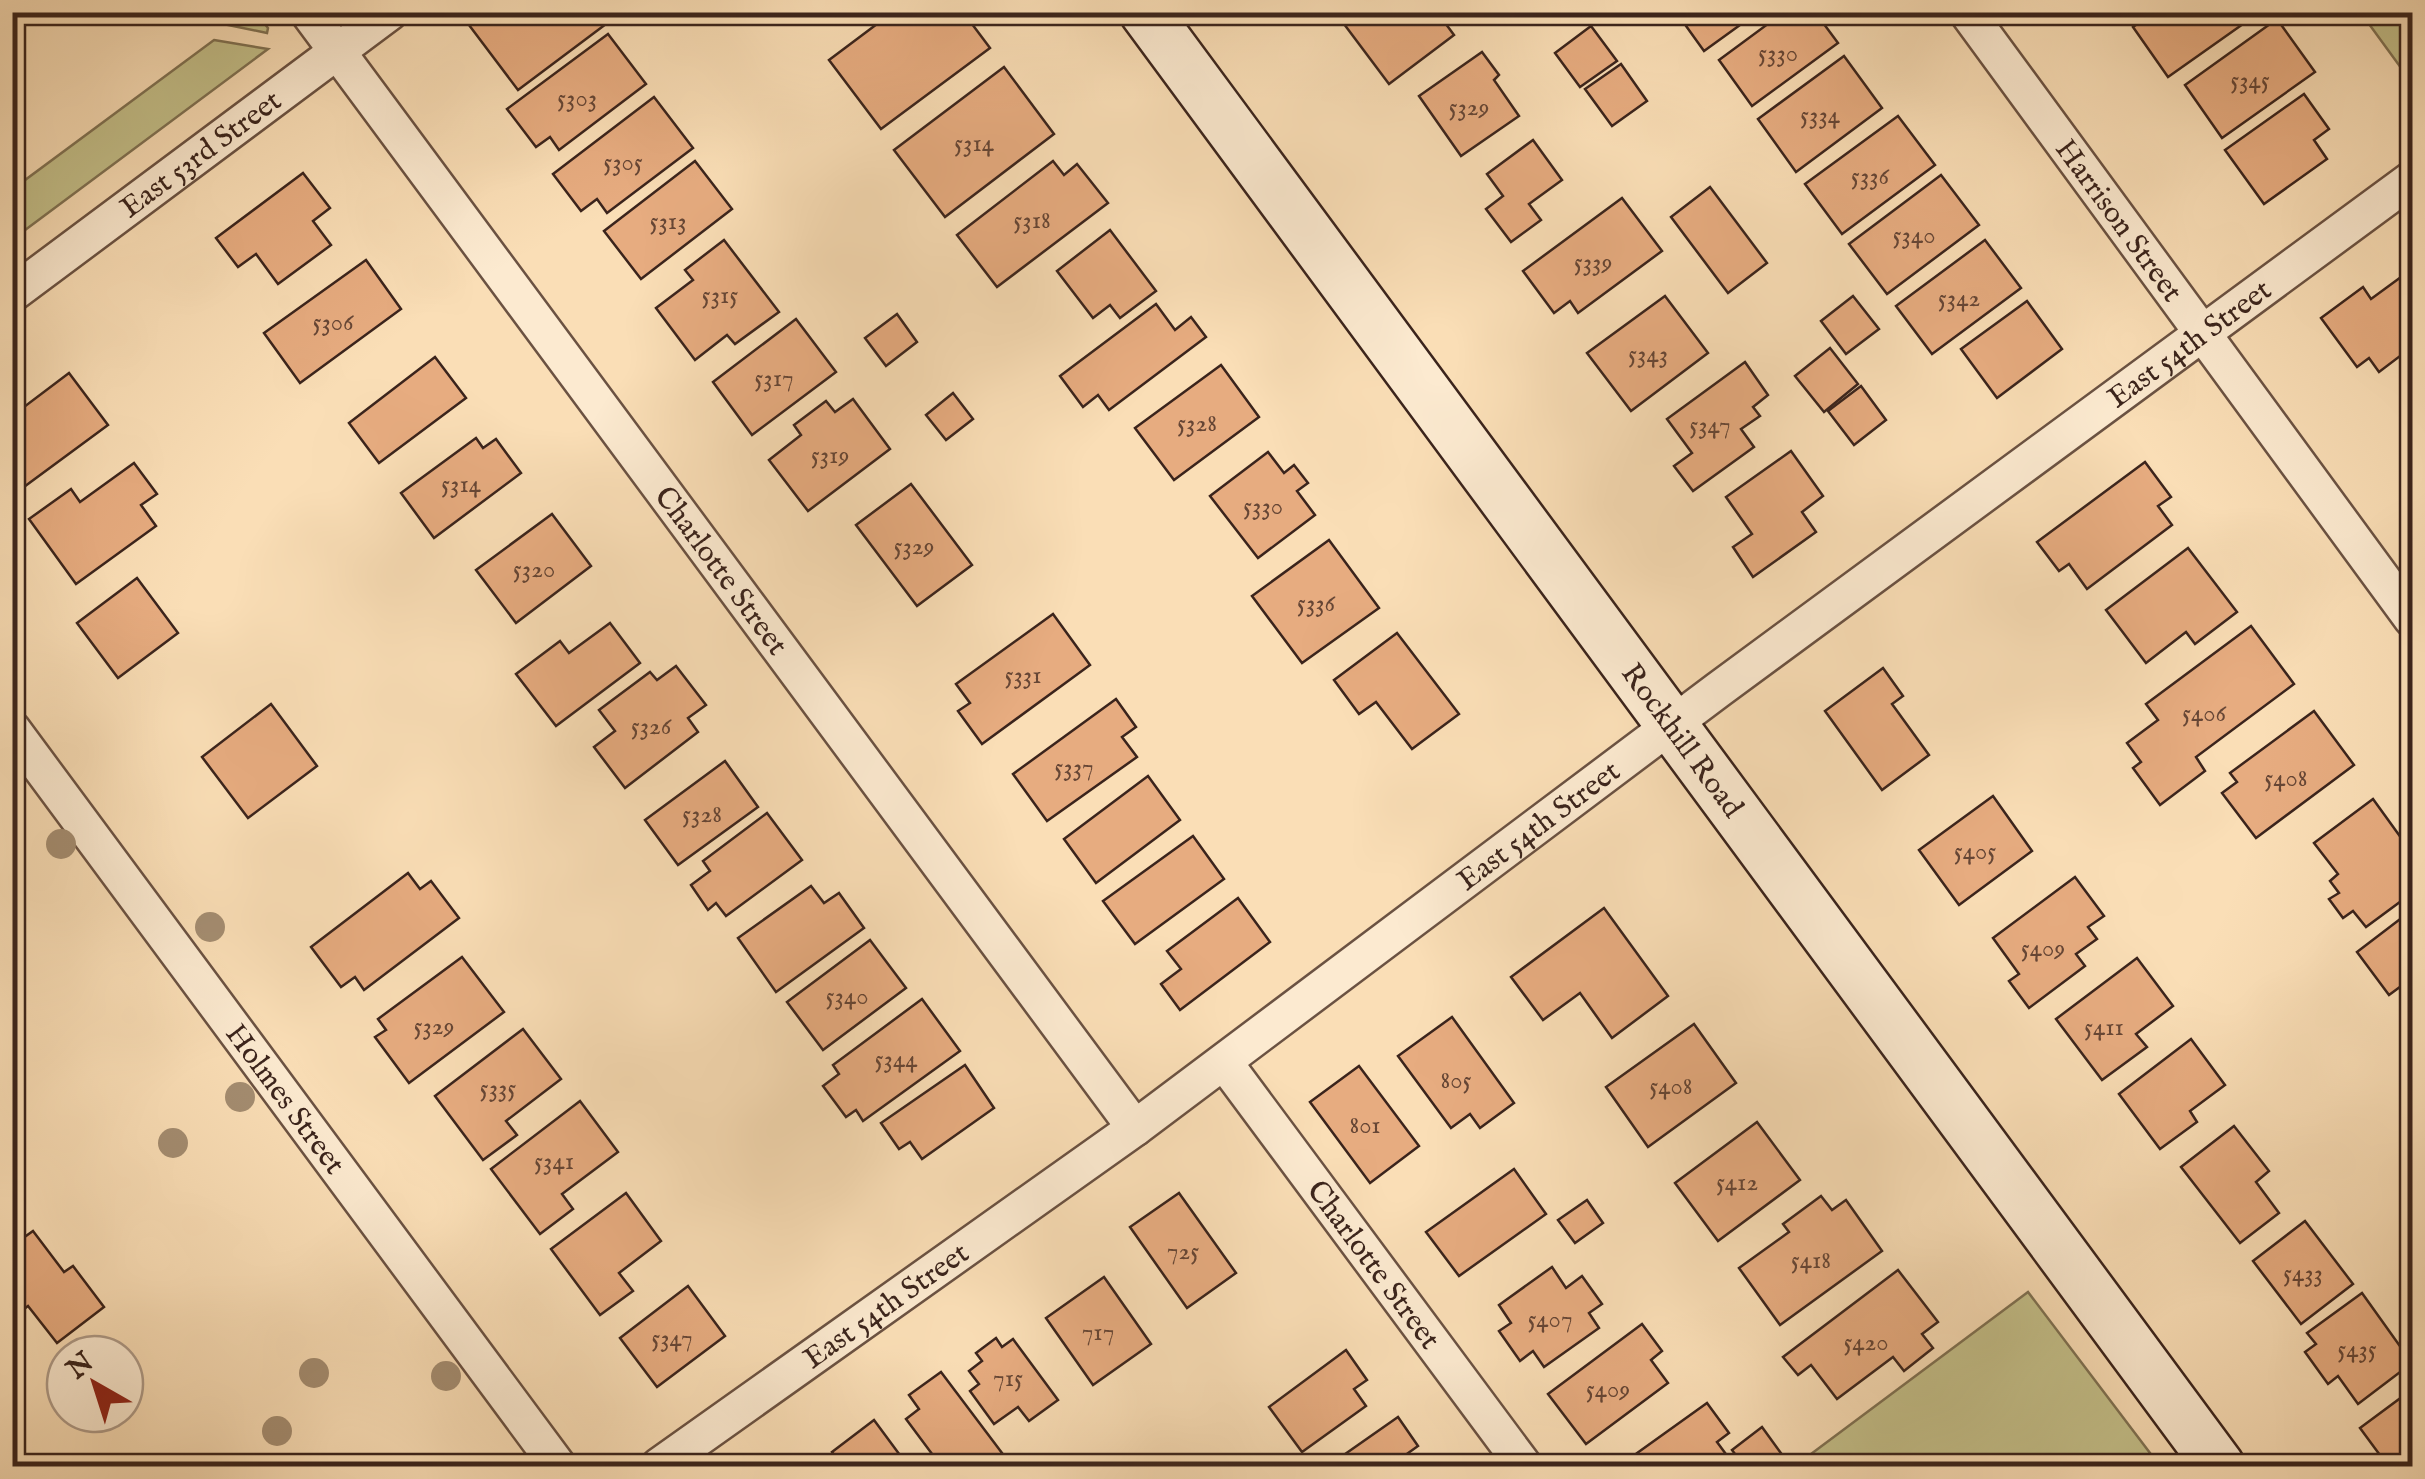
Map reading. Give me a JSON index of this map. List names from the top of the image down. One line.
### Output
{"streets":{"main road":["Rockhill Road"],"street":["East 53rd Street","Harrison Street","East 54th Street","Charlotte Street","Holmes Street"]},"crossings":[["East 53rd Street","Charlotte Street"],["Harrison Street","East 54th Street"],["East 54th Street","Charlotte Street"],["East 54th Street","Rockhill Road"]],"house_numbers":["5330","5345","5303","5329","5334","5314","5305","5336","5318","5313","5340","5339","5315","5342","5306","5343","5317","5328","5347","5319","5314","5330","5329","5320","5336","5331","5406","5326","5337","5408","5328","5405","5409","5340","5329","5411","5344","805","5408","5335","801","5341","5412","725","5418","5433","5407","717","5347","5420","5435","715","5409"],"north":"top left"}
